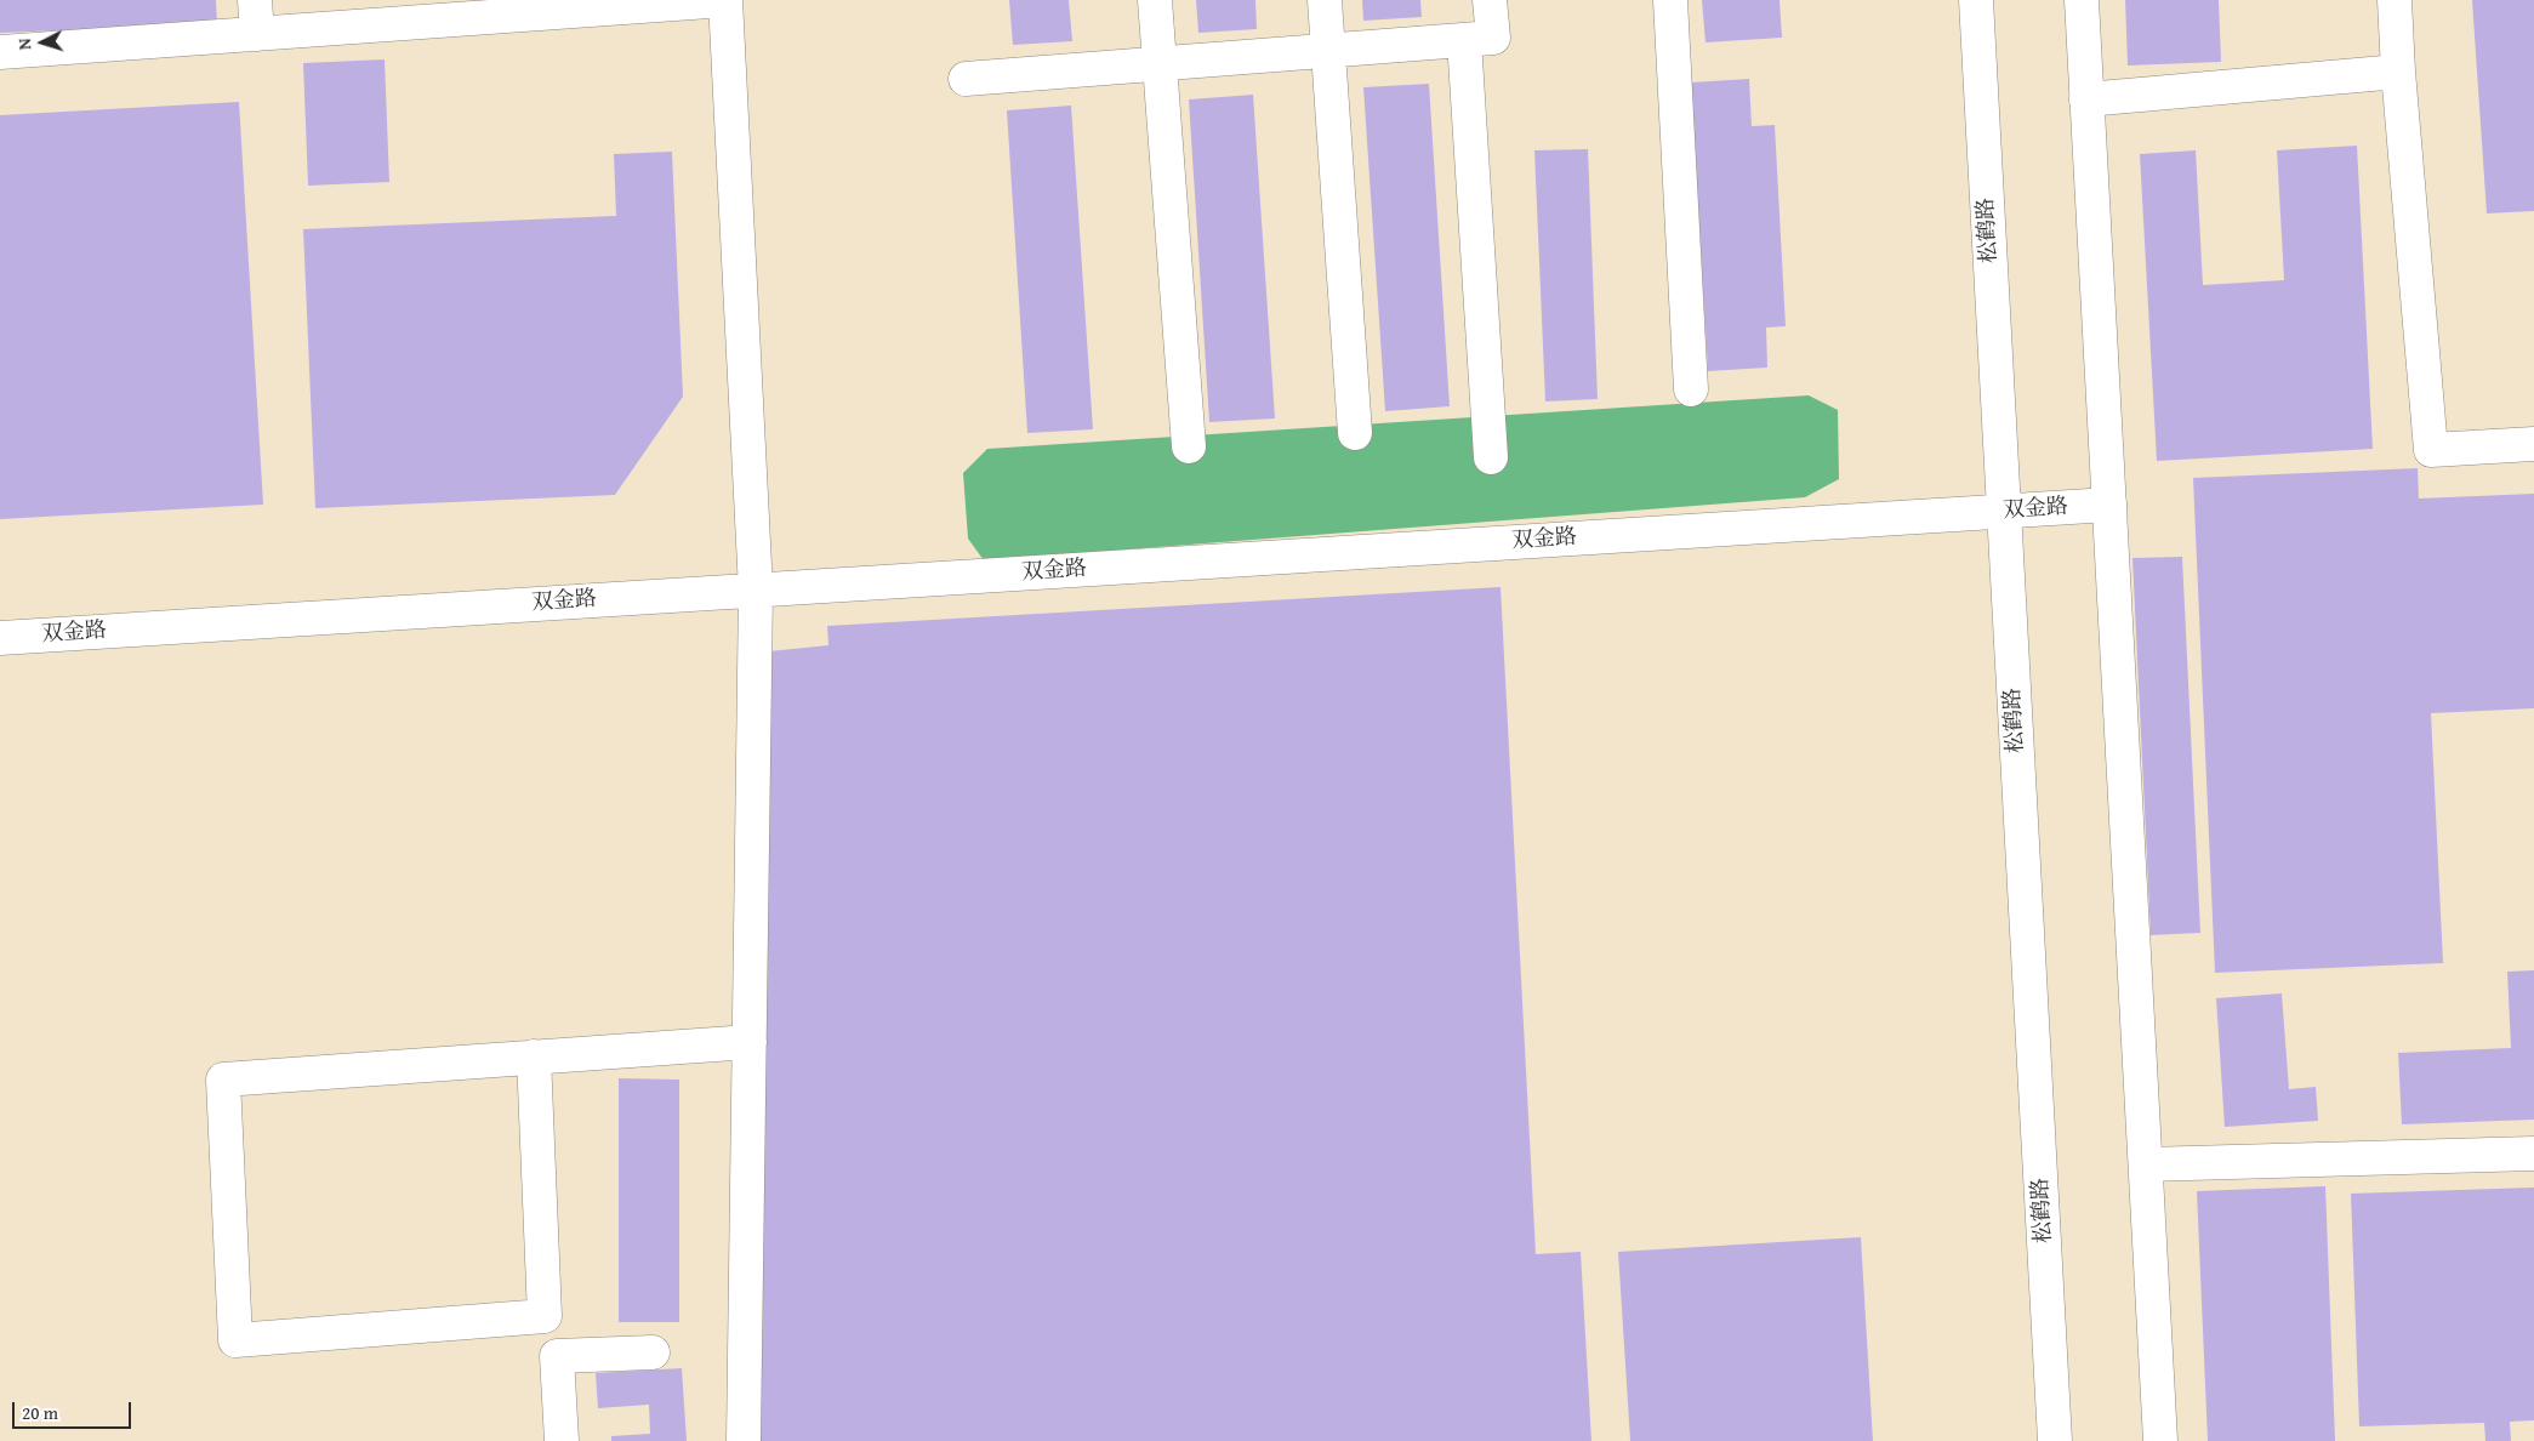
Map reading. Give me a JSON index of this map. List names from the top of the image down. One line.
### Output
{"streets":{"street":["松鹤路","双金路"]},"crossings":[["松鹤路","双金路"]],"scale_bar":"20 m","north":"left"}
